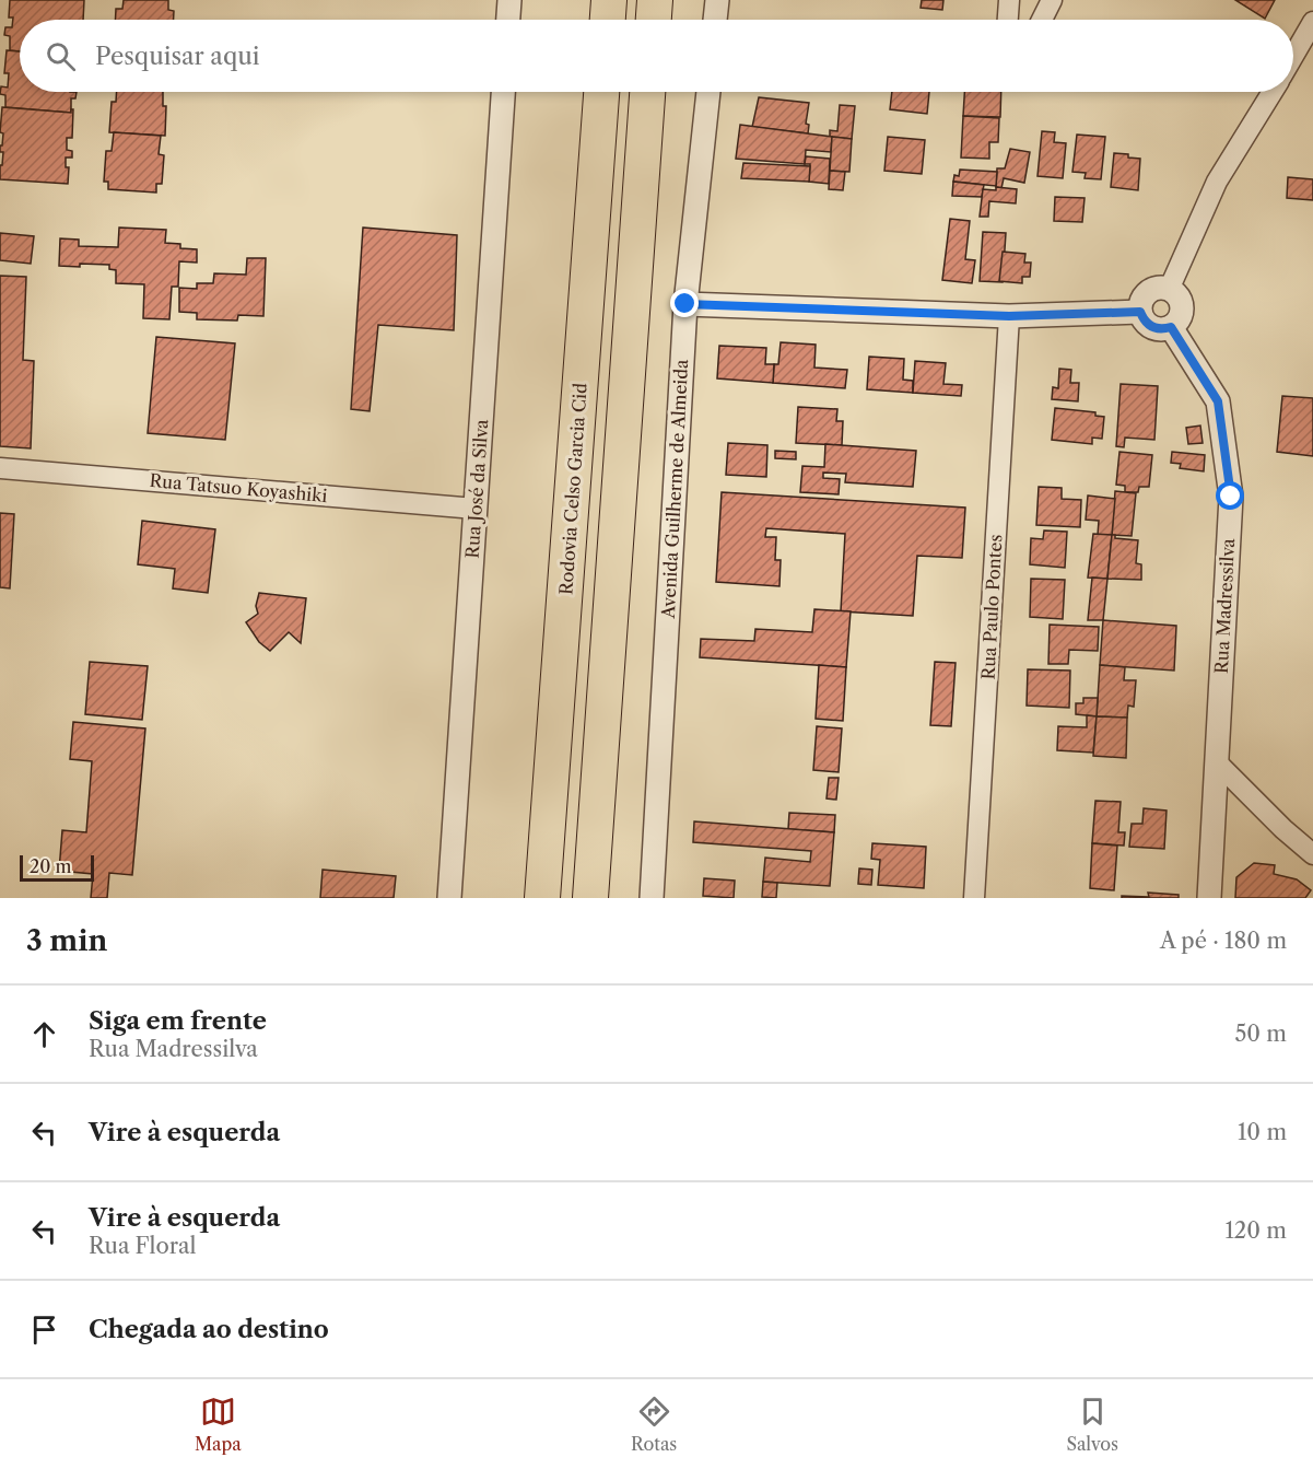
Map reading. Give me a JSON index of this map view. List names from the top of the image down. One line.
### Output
{"streets":{"highway":["Rodovia Celso Garcia Cid"],"street":["Rua Tatsuo Koyashiki","Rua José da Silva","Avenida Guilherme de Almeida","Rua Madressilva","Rua Paulo Pontes"]},"crossings":[["Rua Tatsuo Koyashiki","Rua José da Silva"]],"scale_bar":"20 m","page":{"search":"Pesquisar aqui","scale":"20 m","heading":["3 min","A pé · 180 m"],"list":[["Siga em frente","Rua Madressilva","50 m"],["Vire à esquerda","10 m"],["Vire à esquerda","Rua Floral","120 m"],"Chegada ao destino"],"nav":["Mapa","Rotas","Salvos"]}}
